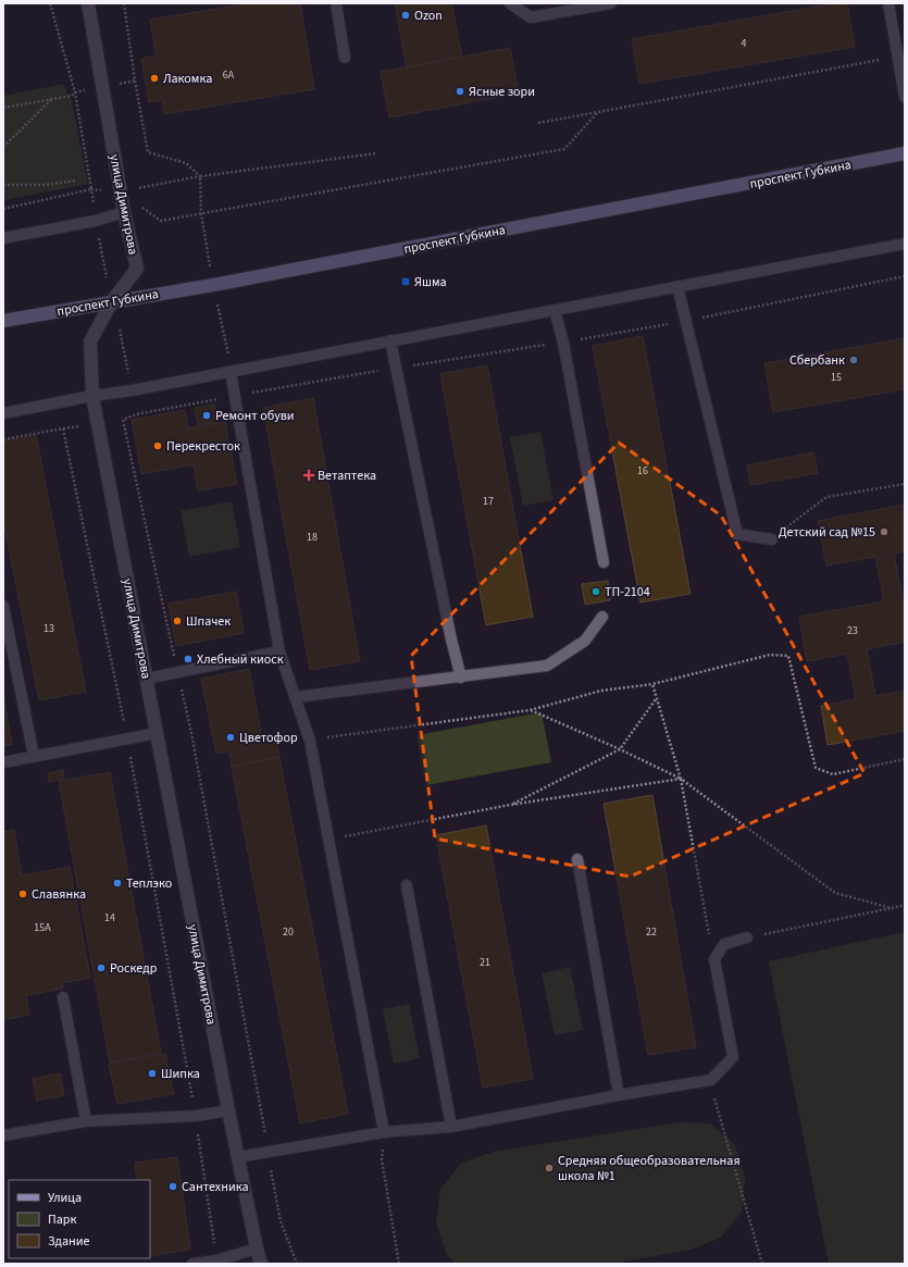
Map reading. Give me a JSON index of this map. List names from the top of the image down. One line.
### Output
{"streets":{"main road":["проспект Губкина","улица Димитрова"]},"crossings":[["проспект Губкина","улица Димитрова"]],"places":{"other":["Ozon","Лакомка","Ясные зори","Сбербанк","Ремонт обуви","Перекресток","Детский сад №15","ТП-2104","Шпачек","Хлебный киоск","Цветофор","Теплэко","Славянка","Роскедр","Шипка","Средняя общеобразовательная школа №1","Сантехника"],"transit":["Яшма"],"health":["Ветаптека"]},"house_numbers":["4","6А","15","16","17","18","13","23","14","15А","20","22","21"],"legend":["Улица","Парк","Здание"]}
